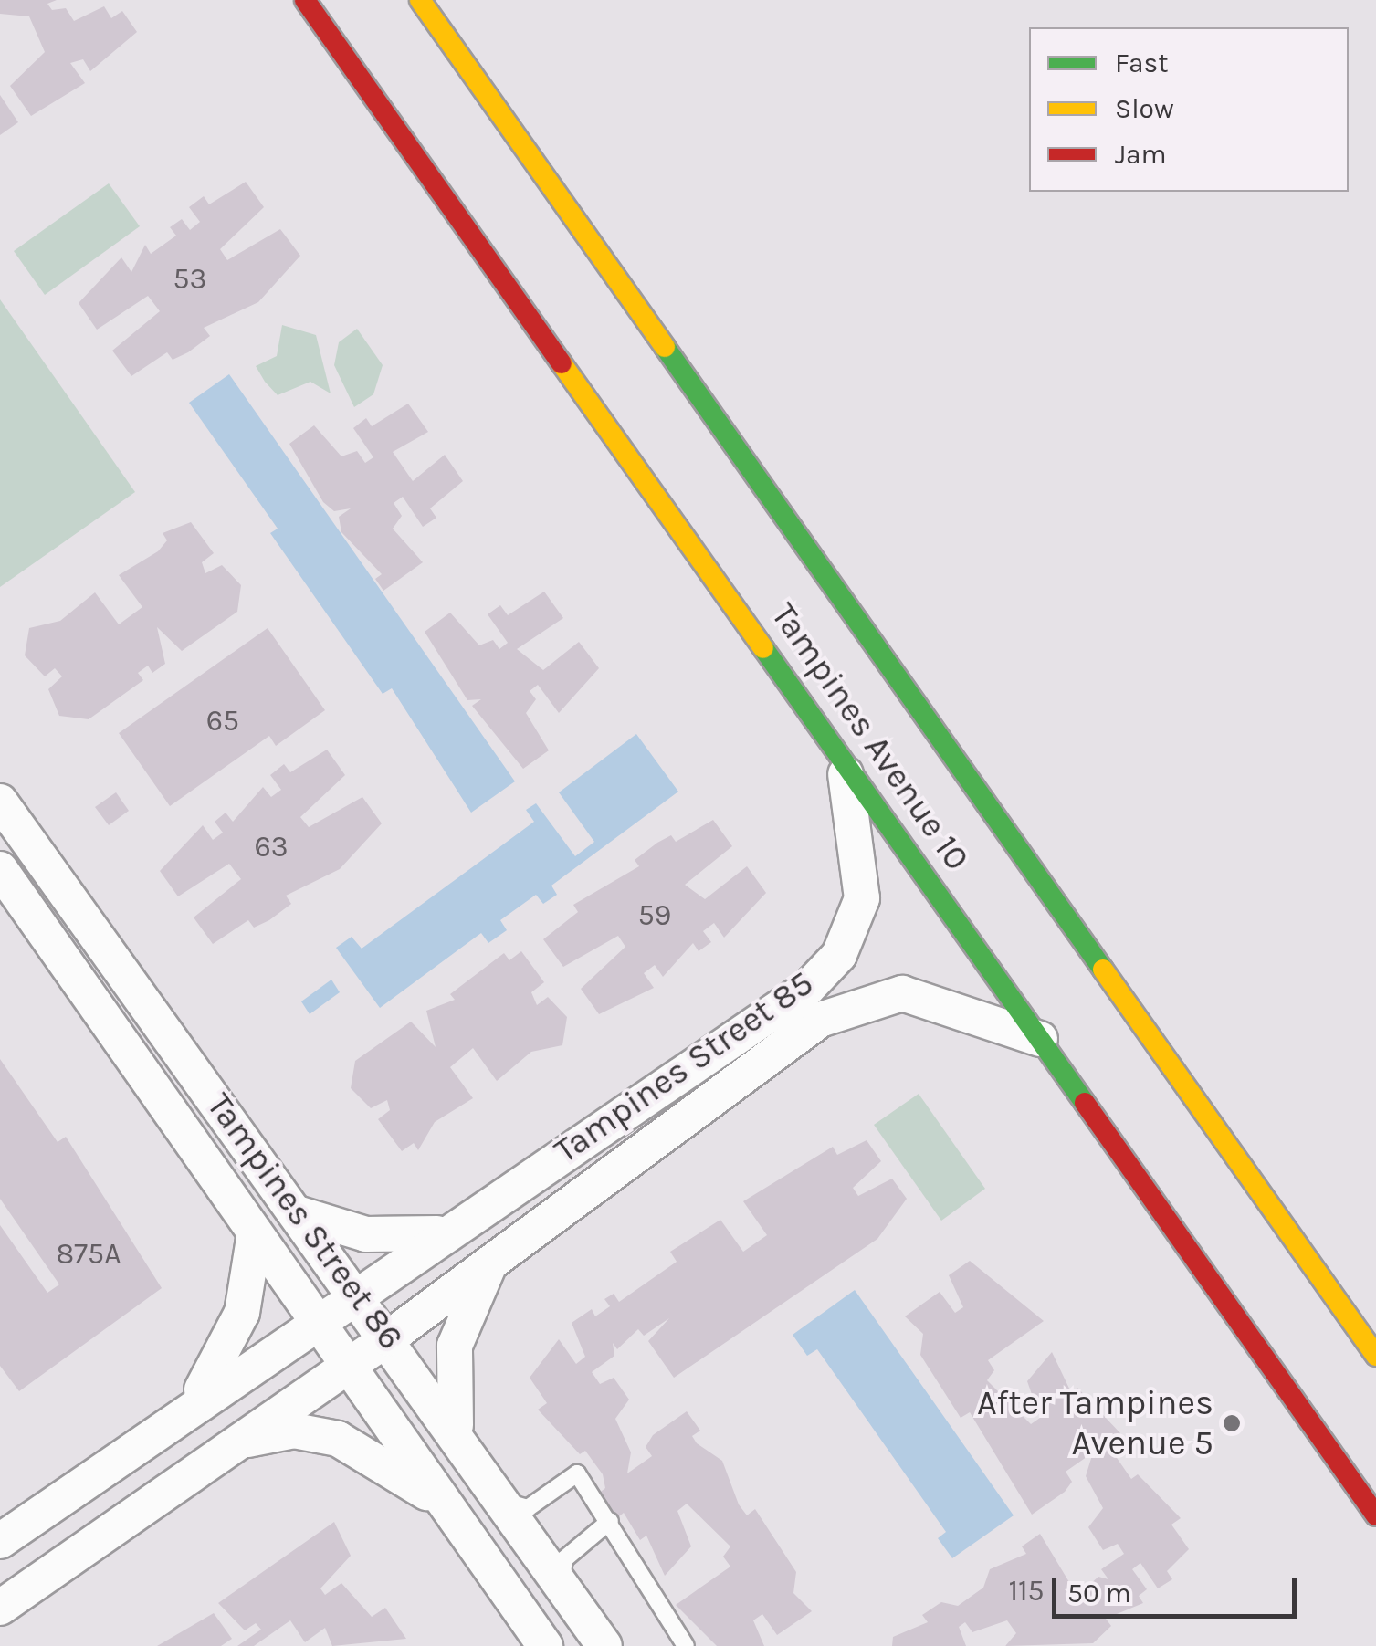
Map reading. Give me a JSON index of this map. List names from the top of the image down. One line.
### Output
{"streets":{"main road":["Tampines Avenue 10"],"street":["Tampines Street 85","Tampines Street 86"]},"crossings":[["Tampines Avenue 10","Tampines Street 85"],["Tampines Street 85","Tampines Street 86"]],"places":["After Tampines Avenue 5"],"house_numbers":["53","65","63","59","875A","115"],"legend":["Fast","Slow","Jam"],"scale_bar":"50 m"}
